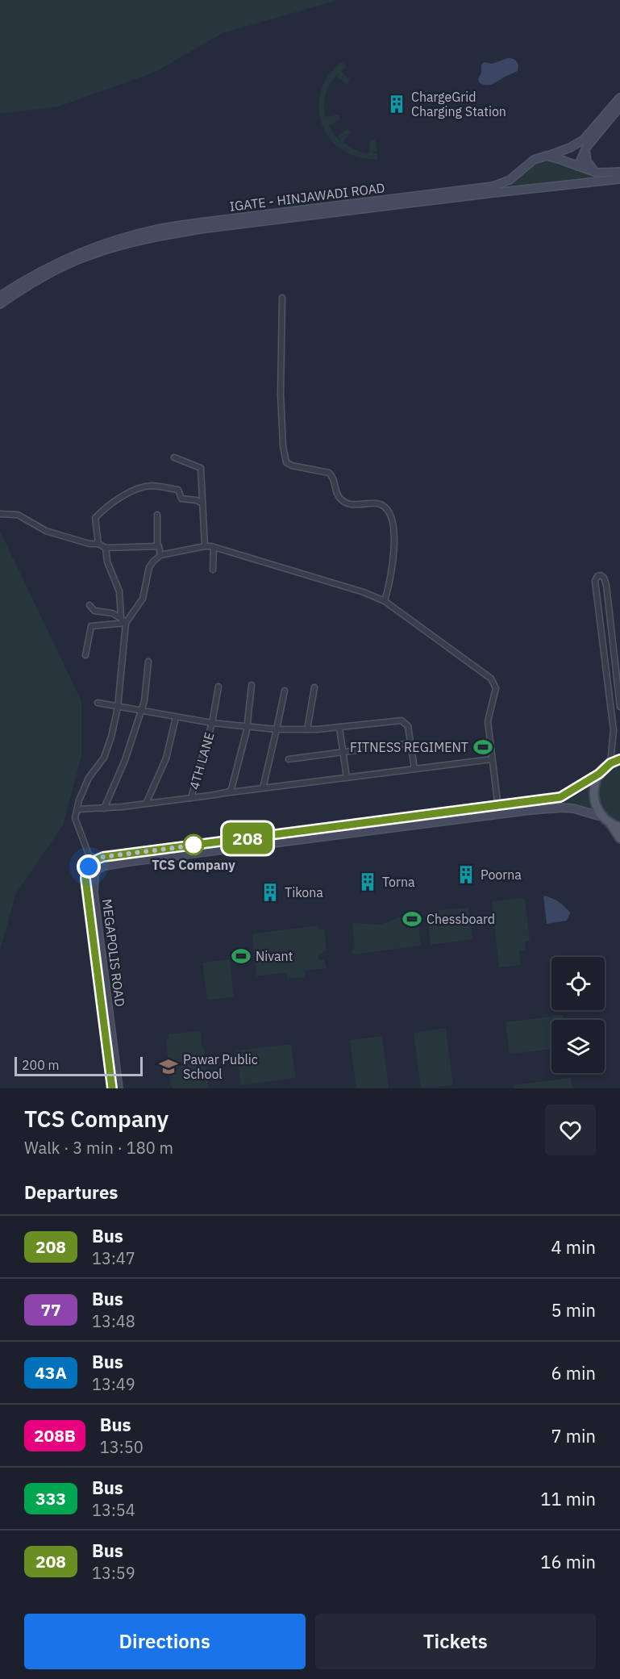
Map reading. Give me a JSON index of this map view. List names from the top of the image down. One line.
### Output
{"streets":{"street":["IGATE - HINJAWADI ROAD","4TH LANE","MEGAPOLIS ROAD"]},"places":{"building":["ChargeGrid Charging Station","Poorna","Torna","Tikona"],"sports":["FITNESS REGIMENT","Chessboard","Nivant"],"other":["TCS Company"],"school or university":["Pawar Public School"]},"lines":["bus line 208"],"scale_bar":"200 m","page":{"on_map":"208","scale":"200 m","heading":[["TCS Company","Walk · 3 min · 180 m"],"Departures"],"list":[{"mark":"208","name":"Bus","note":"13:47","value":"4 min"},{"mark":"77","name":"Bus","note":"13:48","value":"5 min"},{"mark":"43A","name":"Bus","note":"13:49","value":"6 min"},{"mark":"208B","name":"Bus","note":"13:50","value":"7 min"},{"mark":"333","name":"Bus","note":"13:54","value":"11 min"},{"mark":"208","name":"Bus","note":"13:59","value":"16 min"}],"buttons":["Directions","Tickets"]}}
